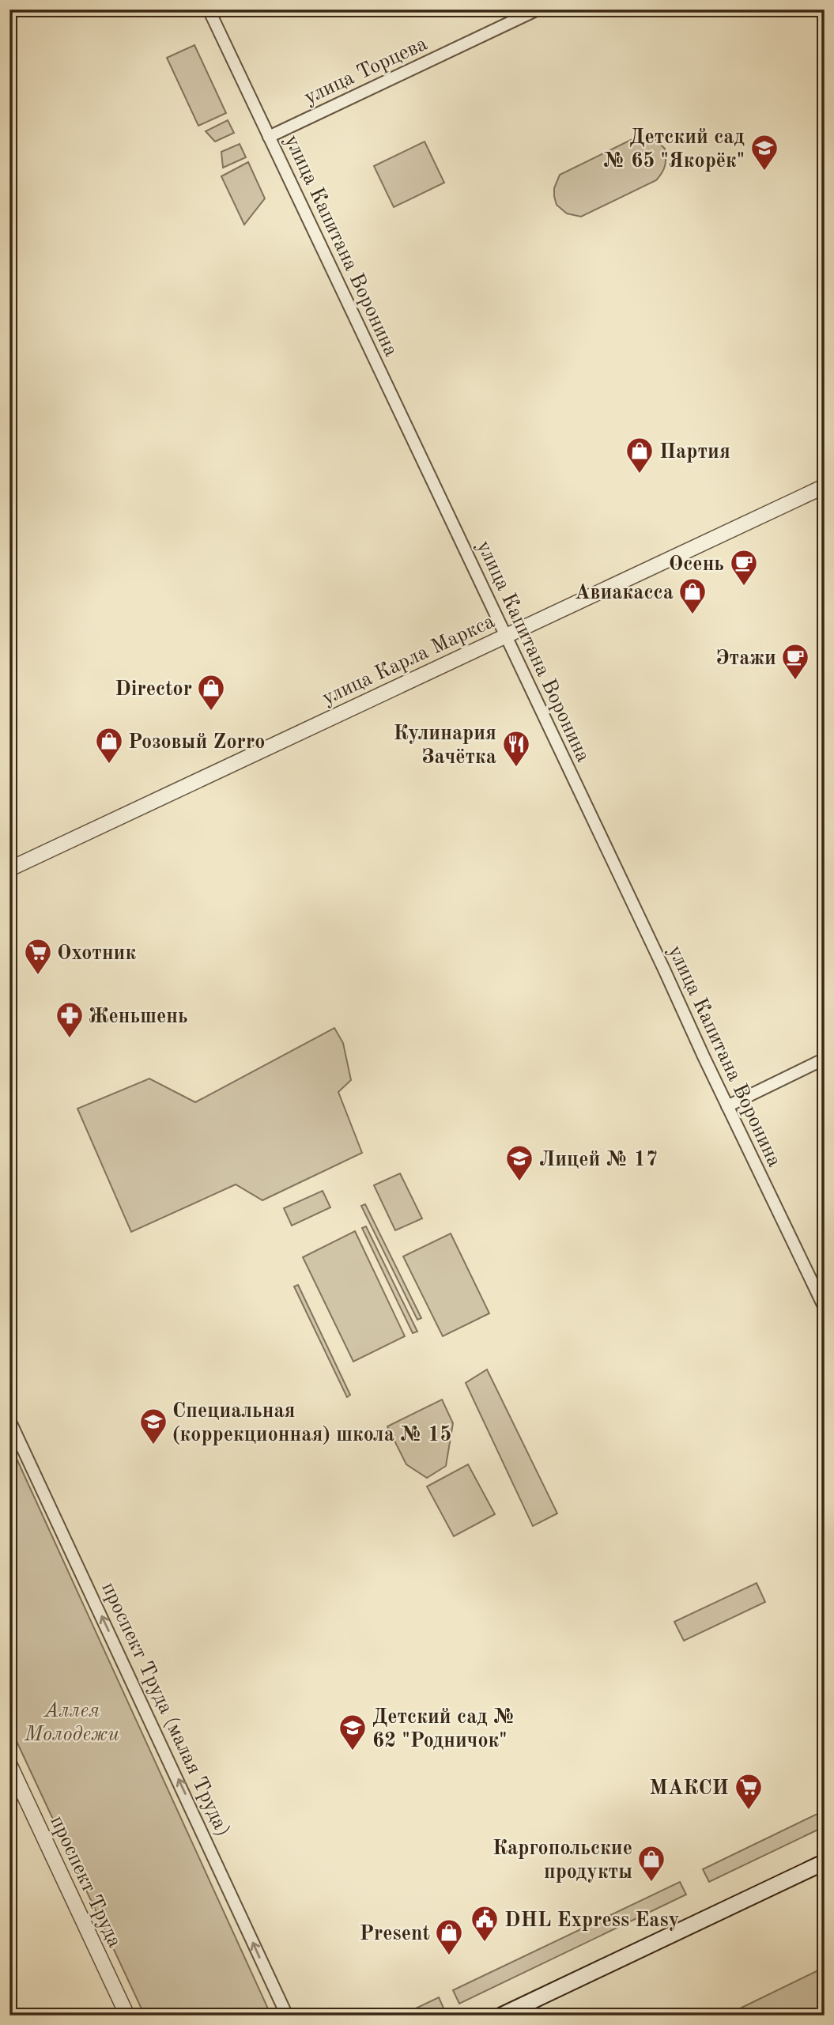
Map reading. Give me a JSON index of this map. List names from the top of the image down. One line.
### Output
{"streets":{"street":["улица Торцева","улица Капитана Воронина","улица Карла Маркса","проспект Труда (малая Труда)","проспект Труда"]},"crossings":[["улица Торцева","улица Капитана Воронина"],["улица Капитана Воронина","улица Карла Маркса"]],"one_way":["проспект Труда (малая Труда)"],"parks":["Аллея Молодежи"],"places":{"school or university":["Детский сад № 65 \"Якорёк\"","Лицей № 17","Специальная (коррекционная) школа № 15","Детский сад № 62 \"Родничок\""],"shop":["Партия","Авиакасса","Director","Розовый Zorro","Каргопольские продукты","Present"],"cafe":["Осень","Этажи"],"restaurant":["Кулинария Зачётка"],"supermarket":["Охотник","МАКСИ"],"pharmacy":["Женьшень"],"public building":["DHL Express Easy"]}}
